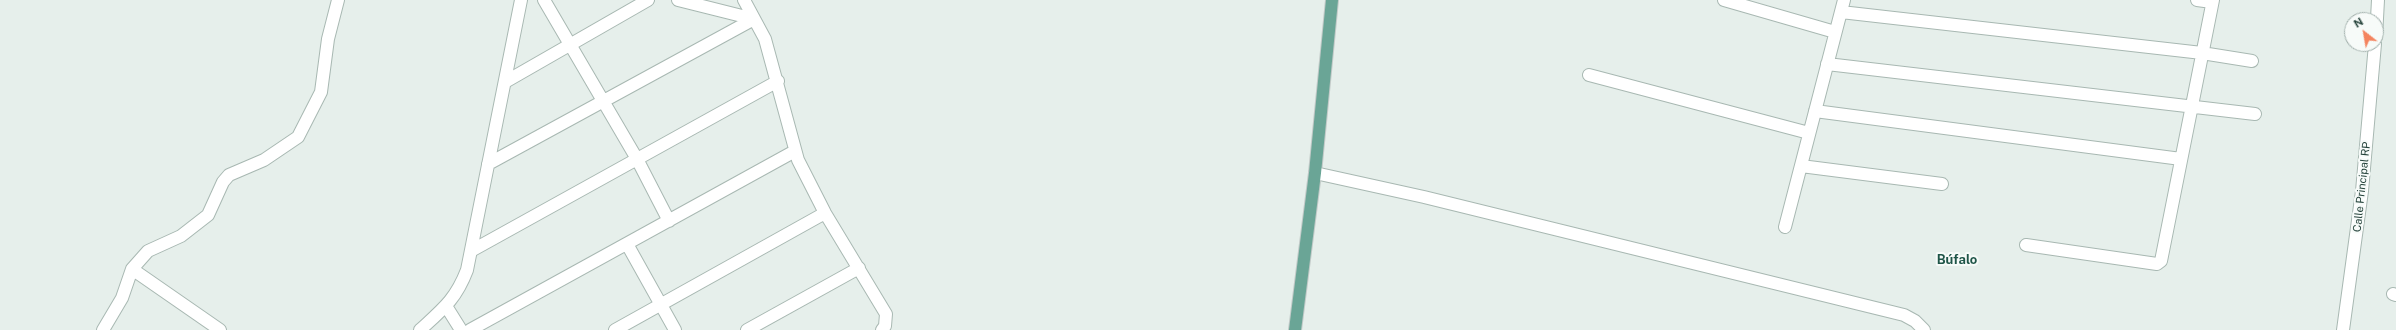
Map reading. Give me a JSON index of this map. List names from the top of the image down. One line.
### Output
{"streets":{"street":["Calle Principal RP"]},"districts":["Búfalo"],"north":"top left"}
